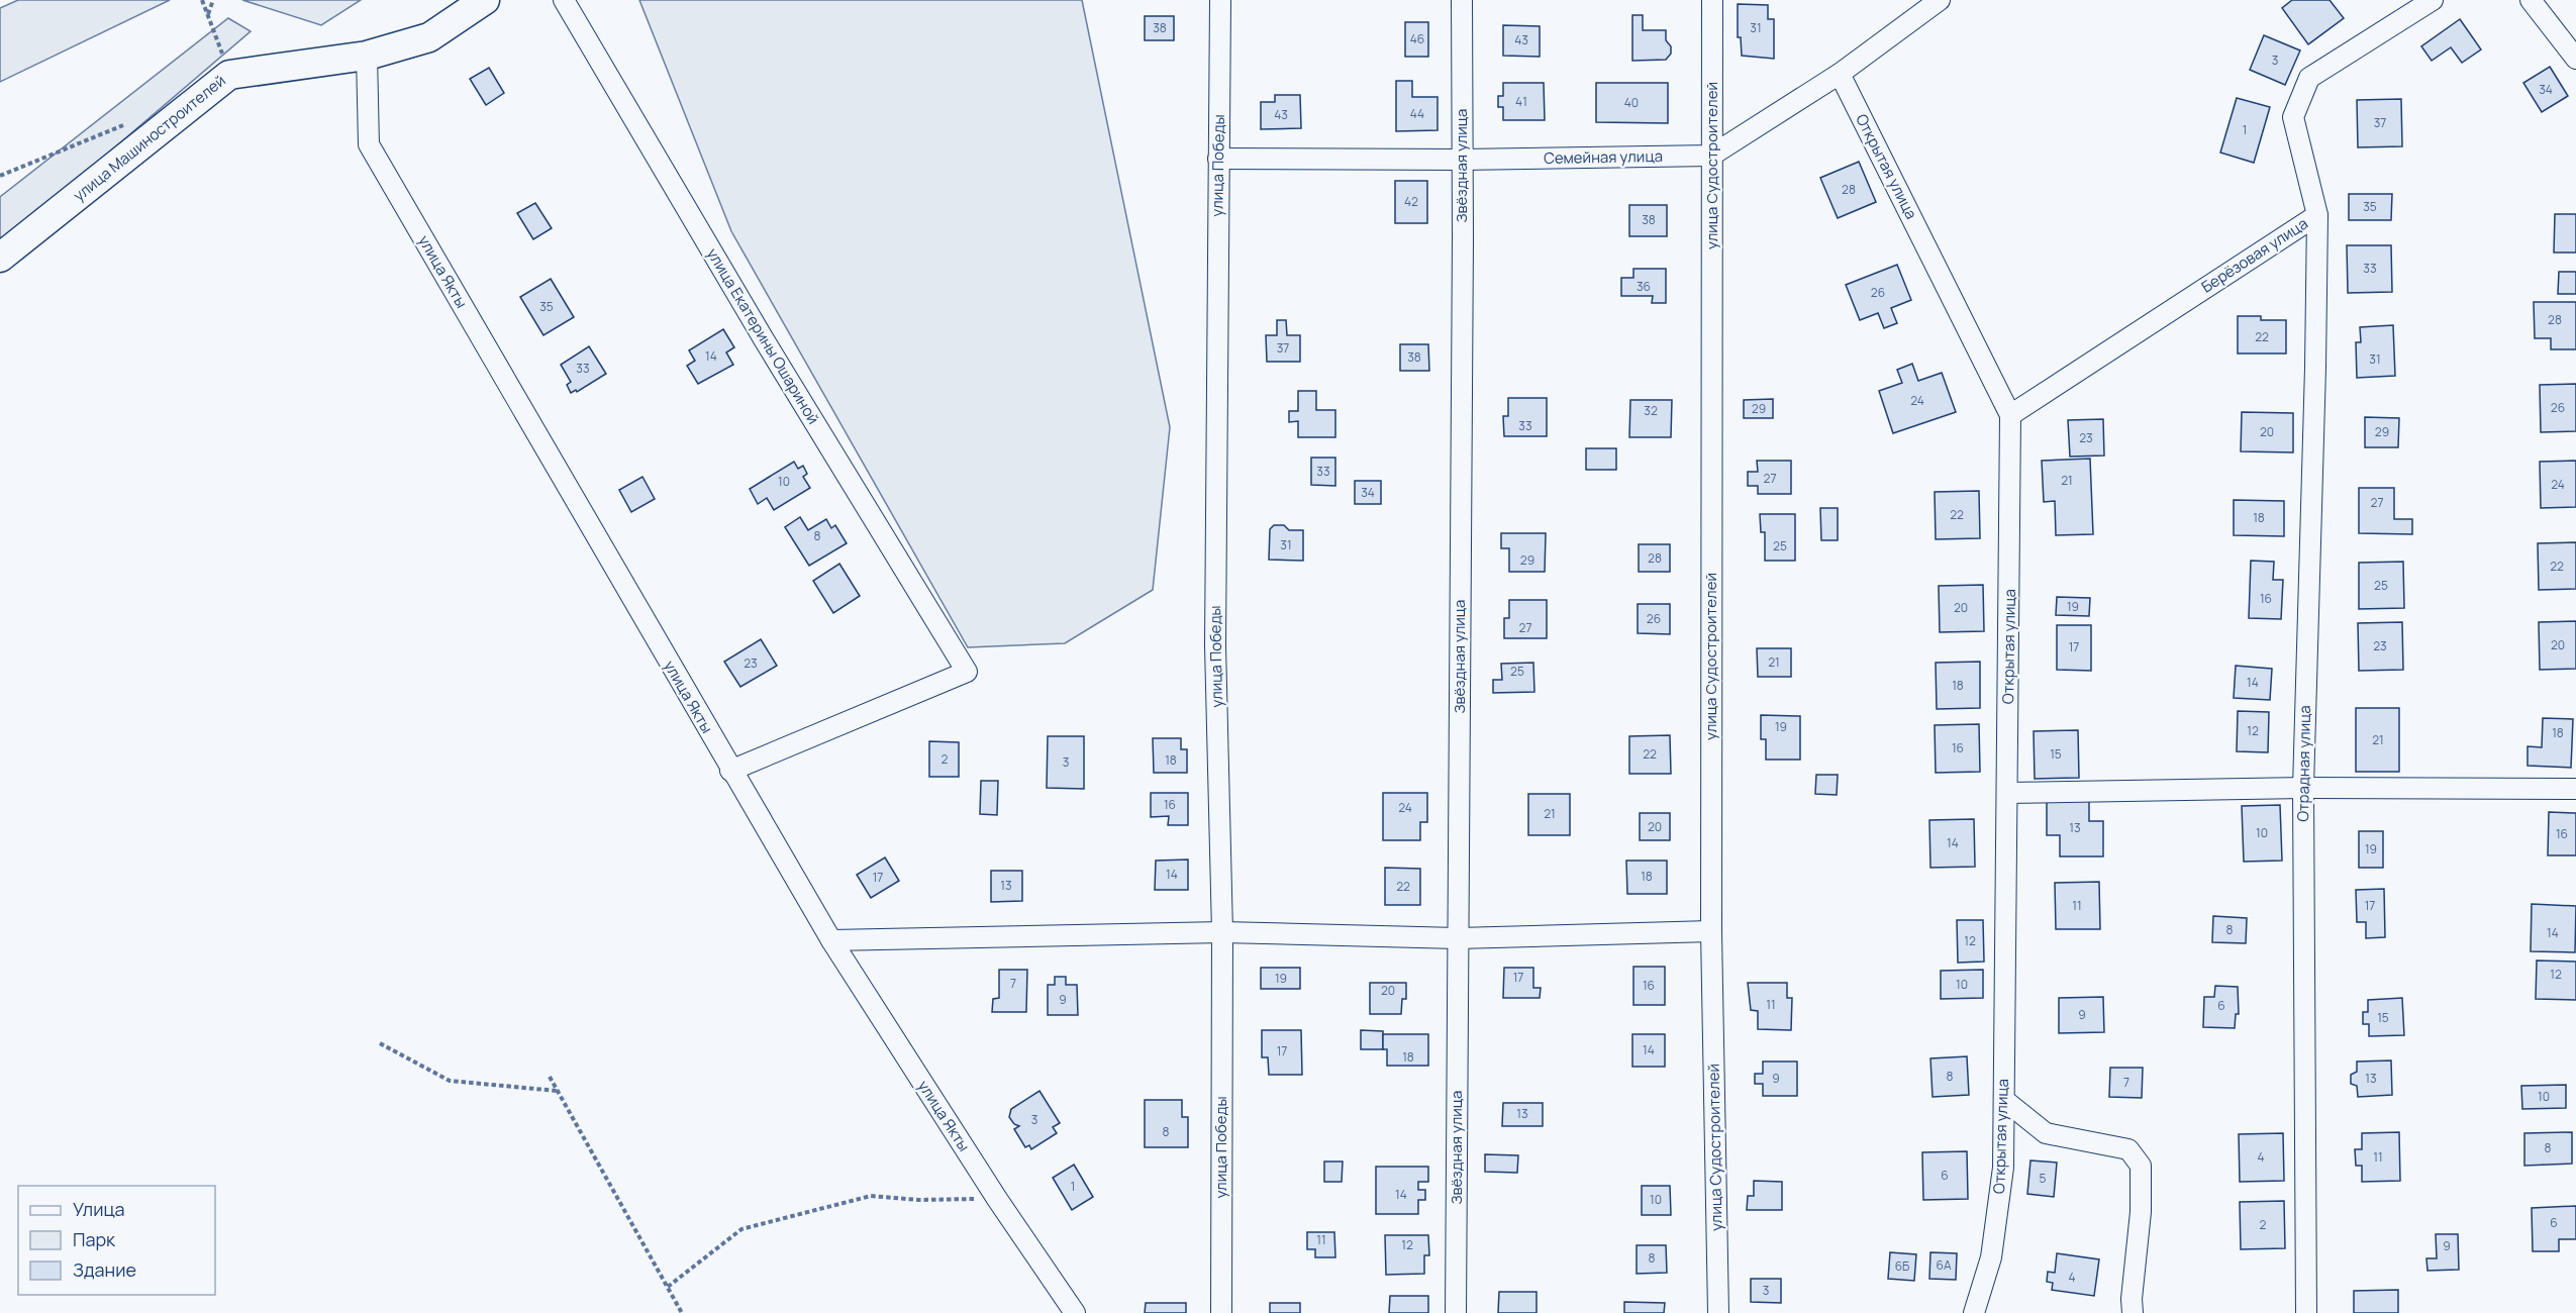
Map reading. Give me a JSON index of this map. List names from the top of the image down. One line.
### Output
{"streets":{"street":["улица Машиностроителей","Семейная улица","улица Победы","Звёздная улица","улица Судостроителей","Открытая улица","Берёзовая улица","улица Якты","улица Екатерины Ошариной","Отрадная улица"]},"crossings":[["улица Машиностроителей","улица Якты"],["Семейная улица","улица Победы"],["Семейная улица","Звёздная улица"],["Семейная улица","улица Судостроителей"],["Открытая улица","Берёзовая улица"],["Берёзовая улица","Отрадная улица"],["улица Якты","улица Екатерины Ошариной"]],"house_numbers":["38","31","46","43","3","34","41","40","44","43","37","1","28","42","35","38","33","36","26","35","28","22","37","14","38","31","33","24","26","29","32","33","20","29","23","33","27","21","10","24","34","27","22","18","8","31","25","28","29","22","25","16","19","20","26","27","20","23","17","21","23","25","14","18","19","12","18","21","16","22","15","2","18","3","16","24","21","20","13","10","16","14","19","14","18","17","13","22","11","17","8","14","12","12","17","19","7","10","16","20","9","11","6","9","15","14","17","18","8","9","13","7","10","13","3","8","8","4","11","6","5","1","14","10","6","2","11","12","9","8","6А","6Б","4","3"],"legend":["Улица","Парк","Здание"]}
